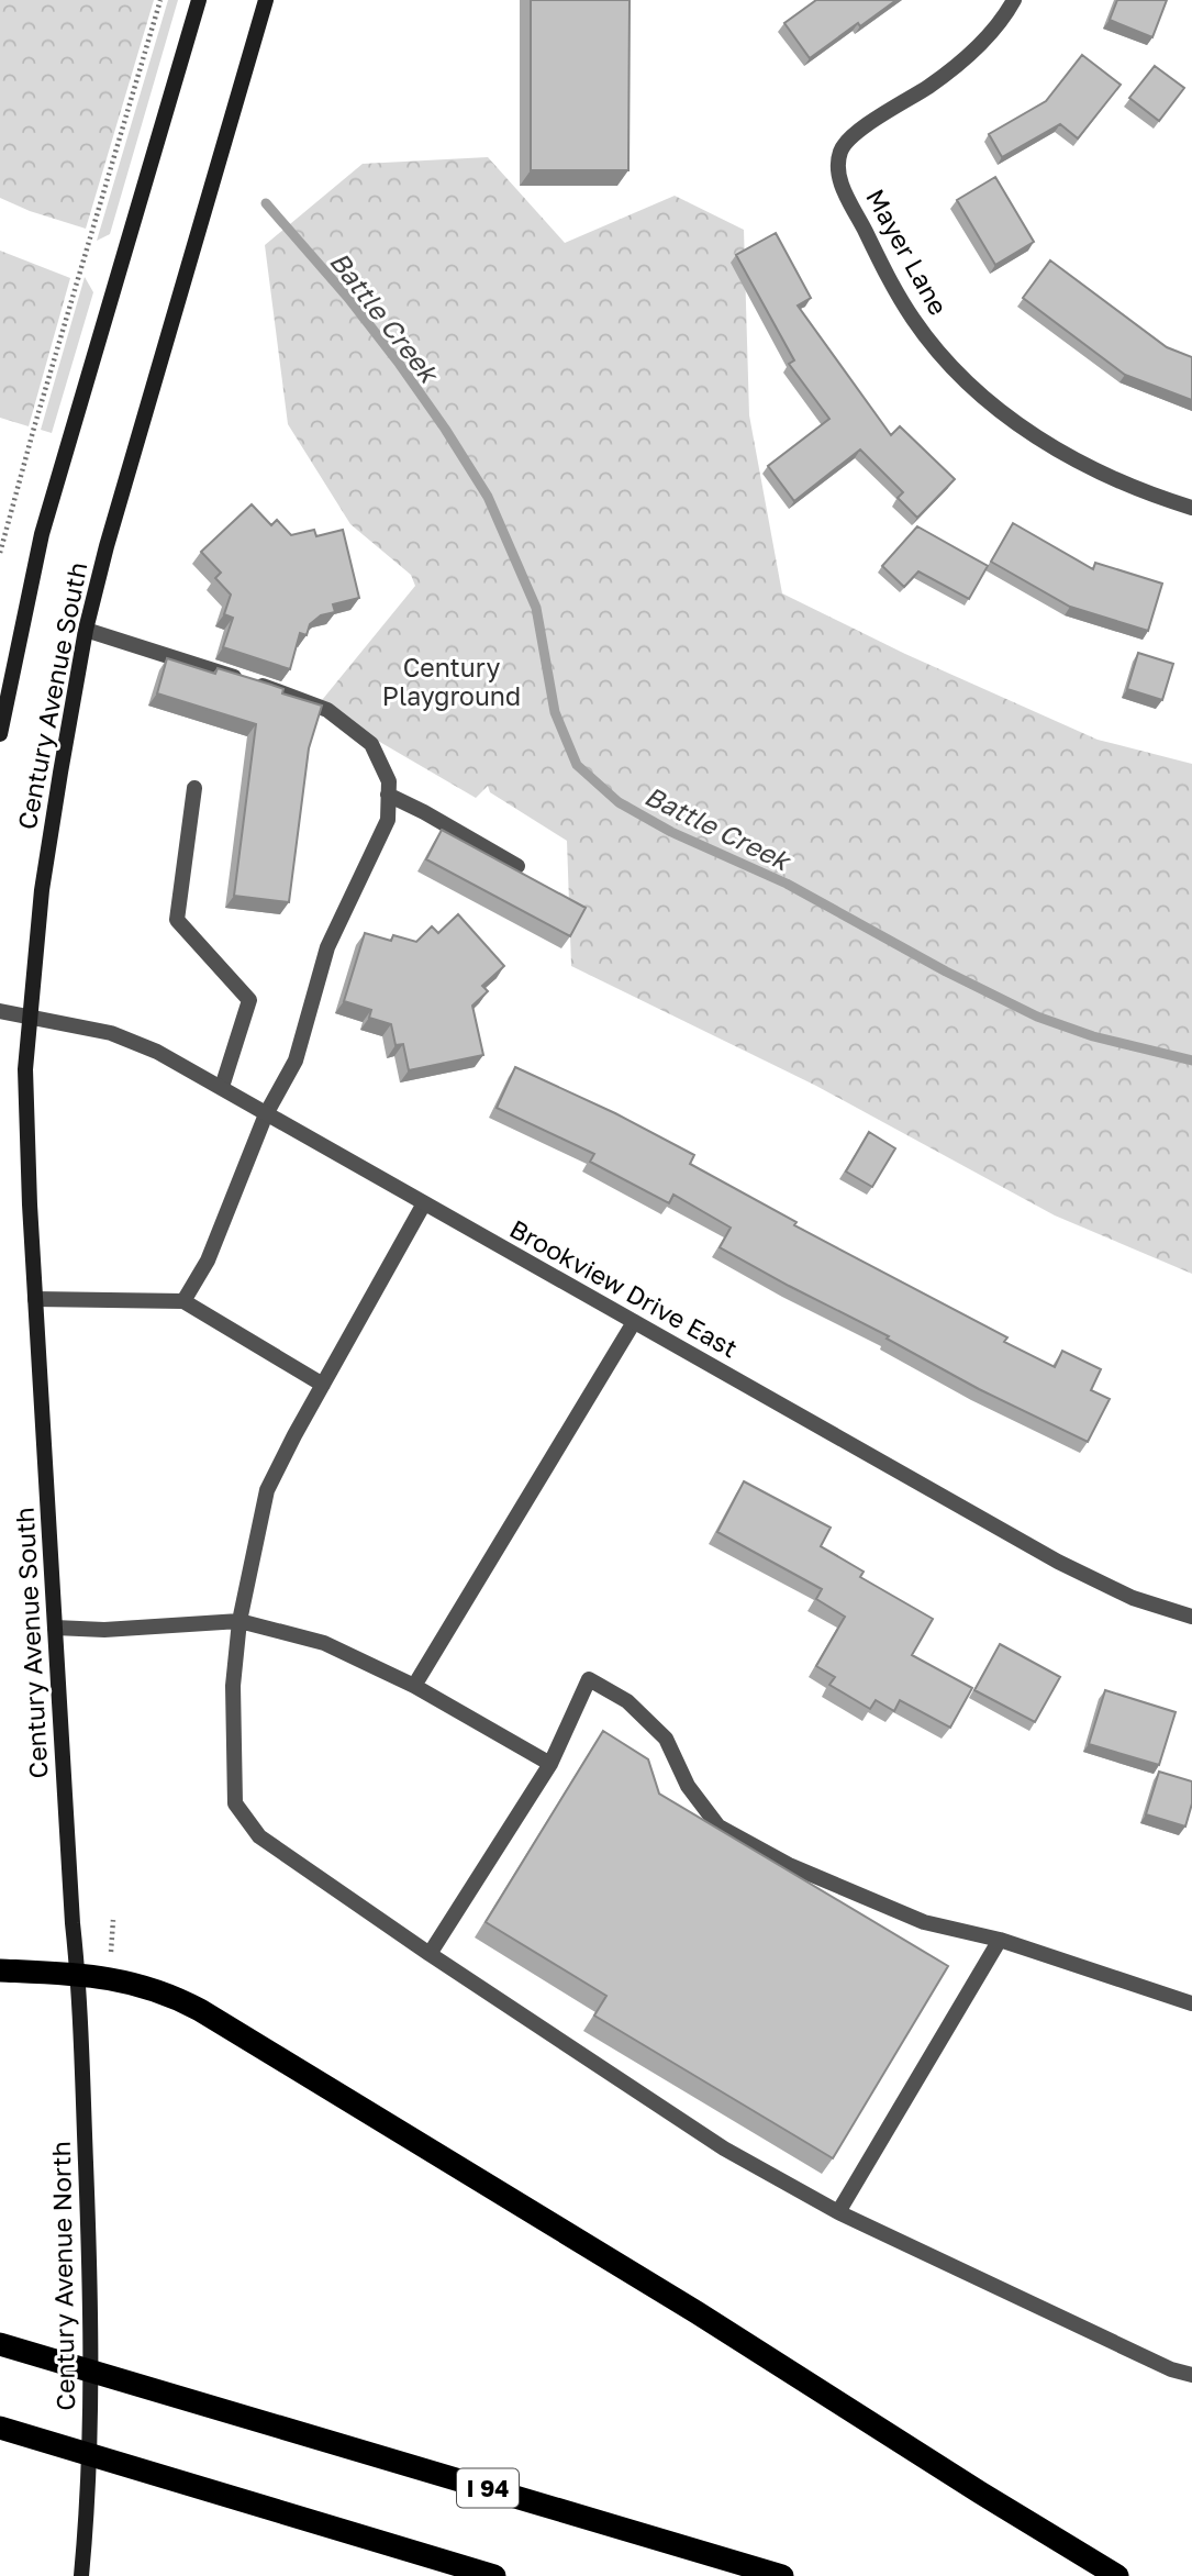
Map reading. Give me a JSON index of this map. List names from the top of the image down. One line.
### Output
{"streets":{"highway":["I 94"],"main road":["Century Avenue South","Century Avenue North"],"street":["Mayer Lane","Brookview Drive East"]},"crossings":[["Century Avenue South","Brookview Drive East"],["Century Avenue South","Century Avenue North"]],"water":["Battle Creek"],"parks":["Century Playground"]}
